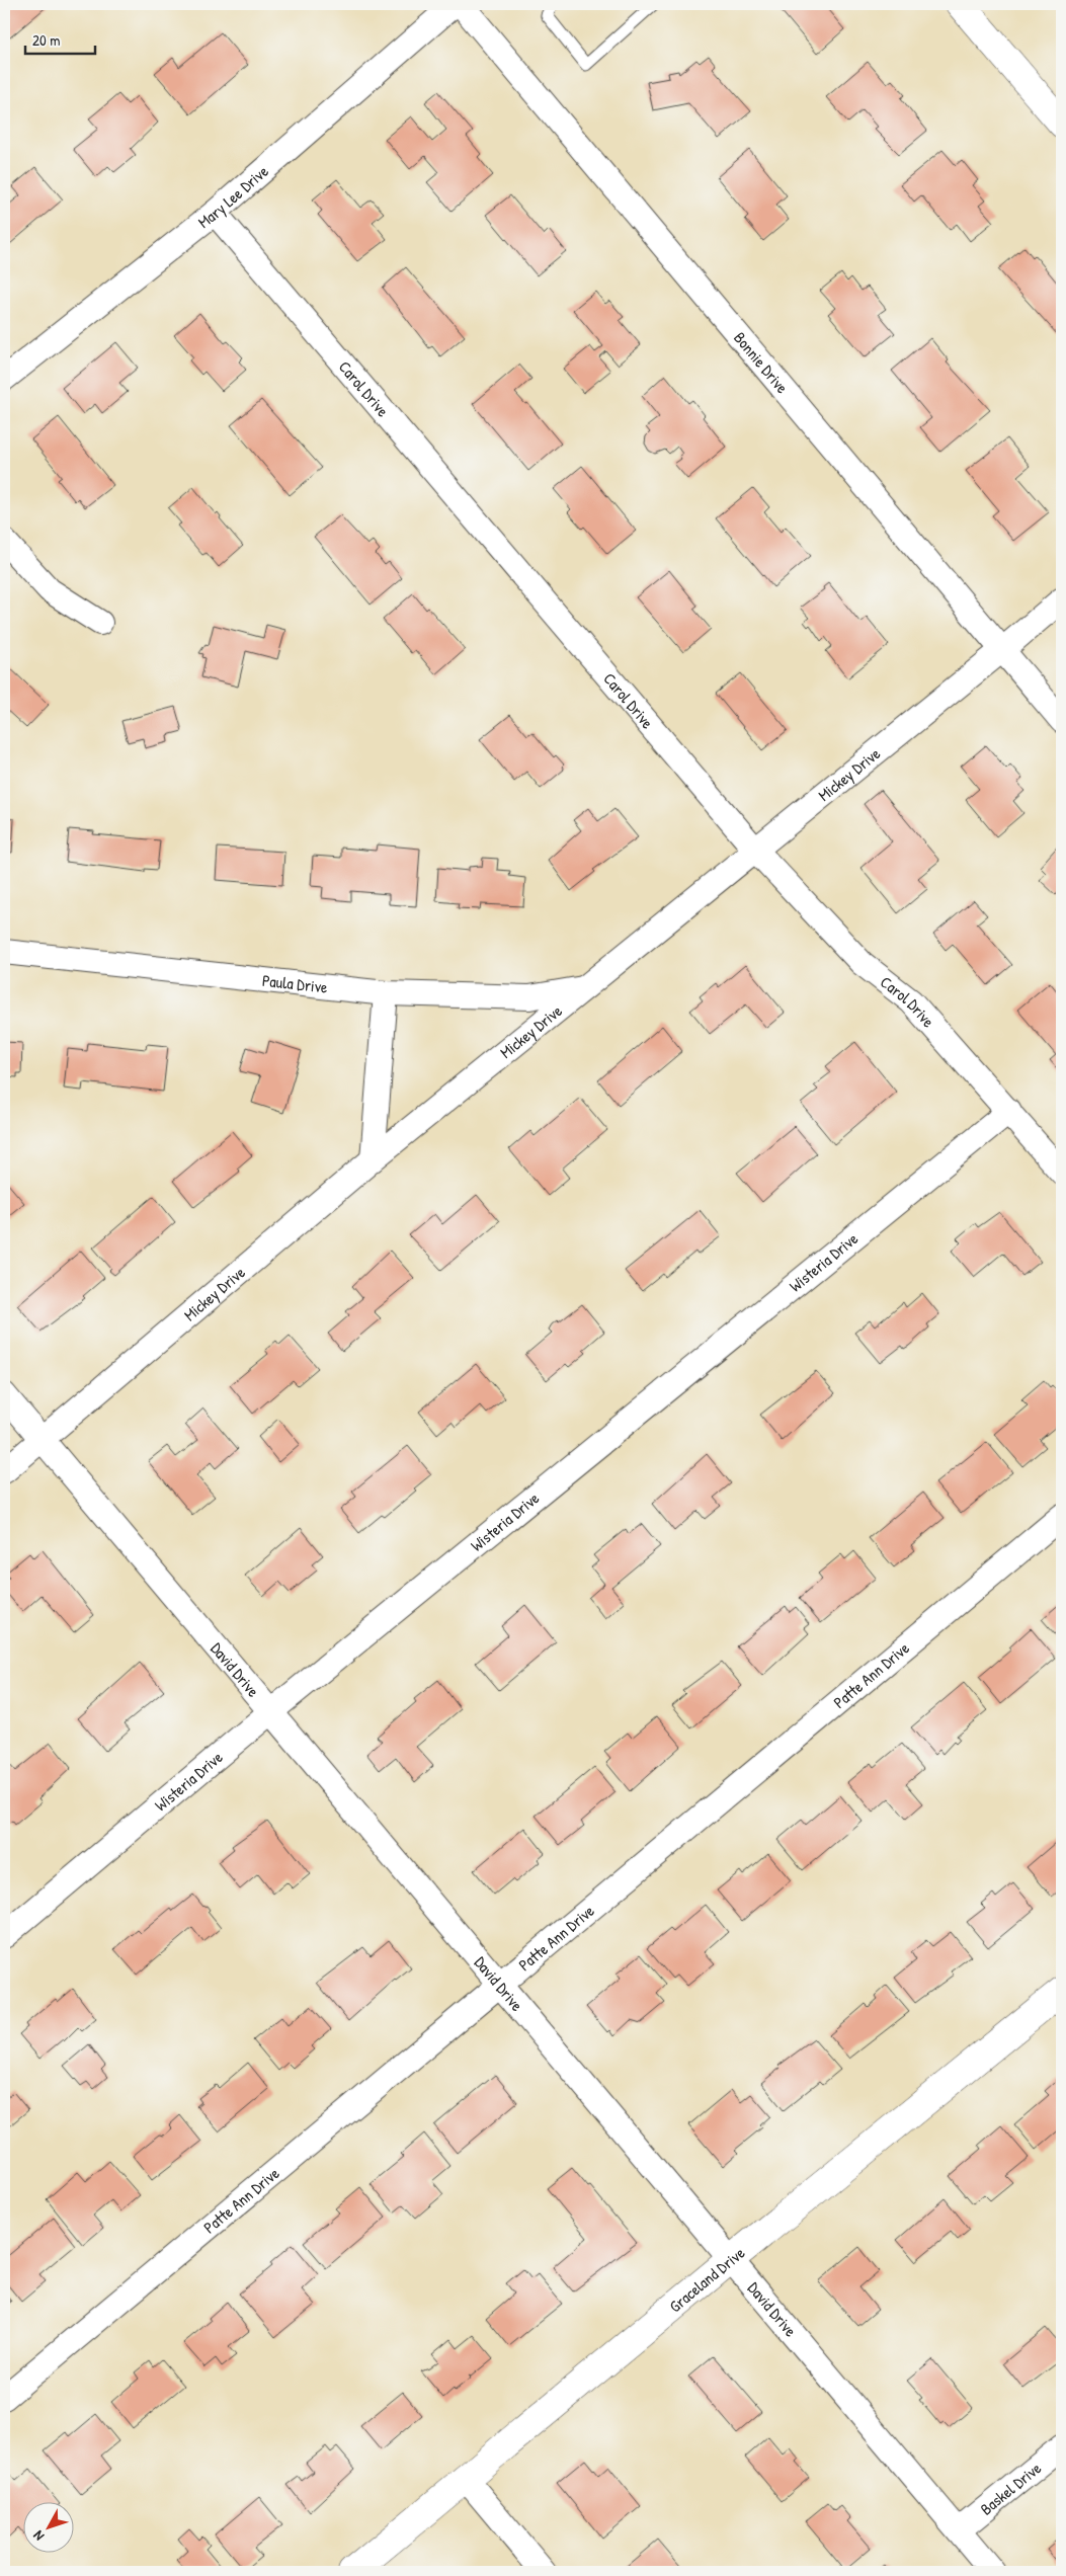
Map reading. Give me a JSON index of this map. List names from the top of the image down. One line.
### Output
{"streets":{"street":["Mary Lee Drive","Bonnie Drive","Carol Drive","Mickey Drive","Paula Drive","Wisteria Drive","David Drive","Patte Ann Drive","Graceland Drive","Baskel Drive"]},"crossings":[["Mary Lee Drive","Carol Drive"],["Bonnie Drive","Mickey Drive"],["Carol Drive","Mickey Drive"],["Carol Drive","Wisteria Drive"],["Mickey Drive","Paula Drive"],["Mickey Drive","David Drive"],["Wisteria Drive","David Drive"],["David Drive","Patte Ann Drive"],["David Drive","Graceland Drive"],["David Drive","Baskel Drive"]],"scale_bar":"20 m","north":"bottom left"}
